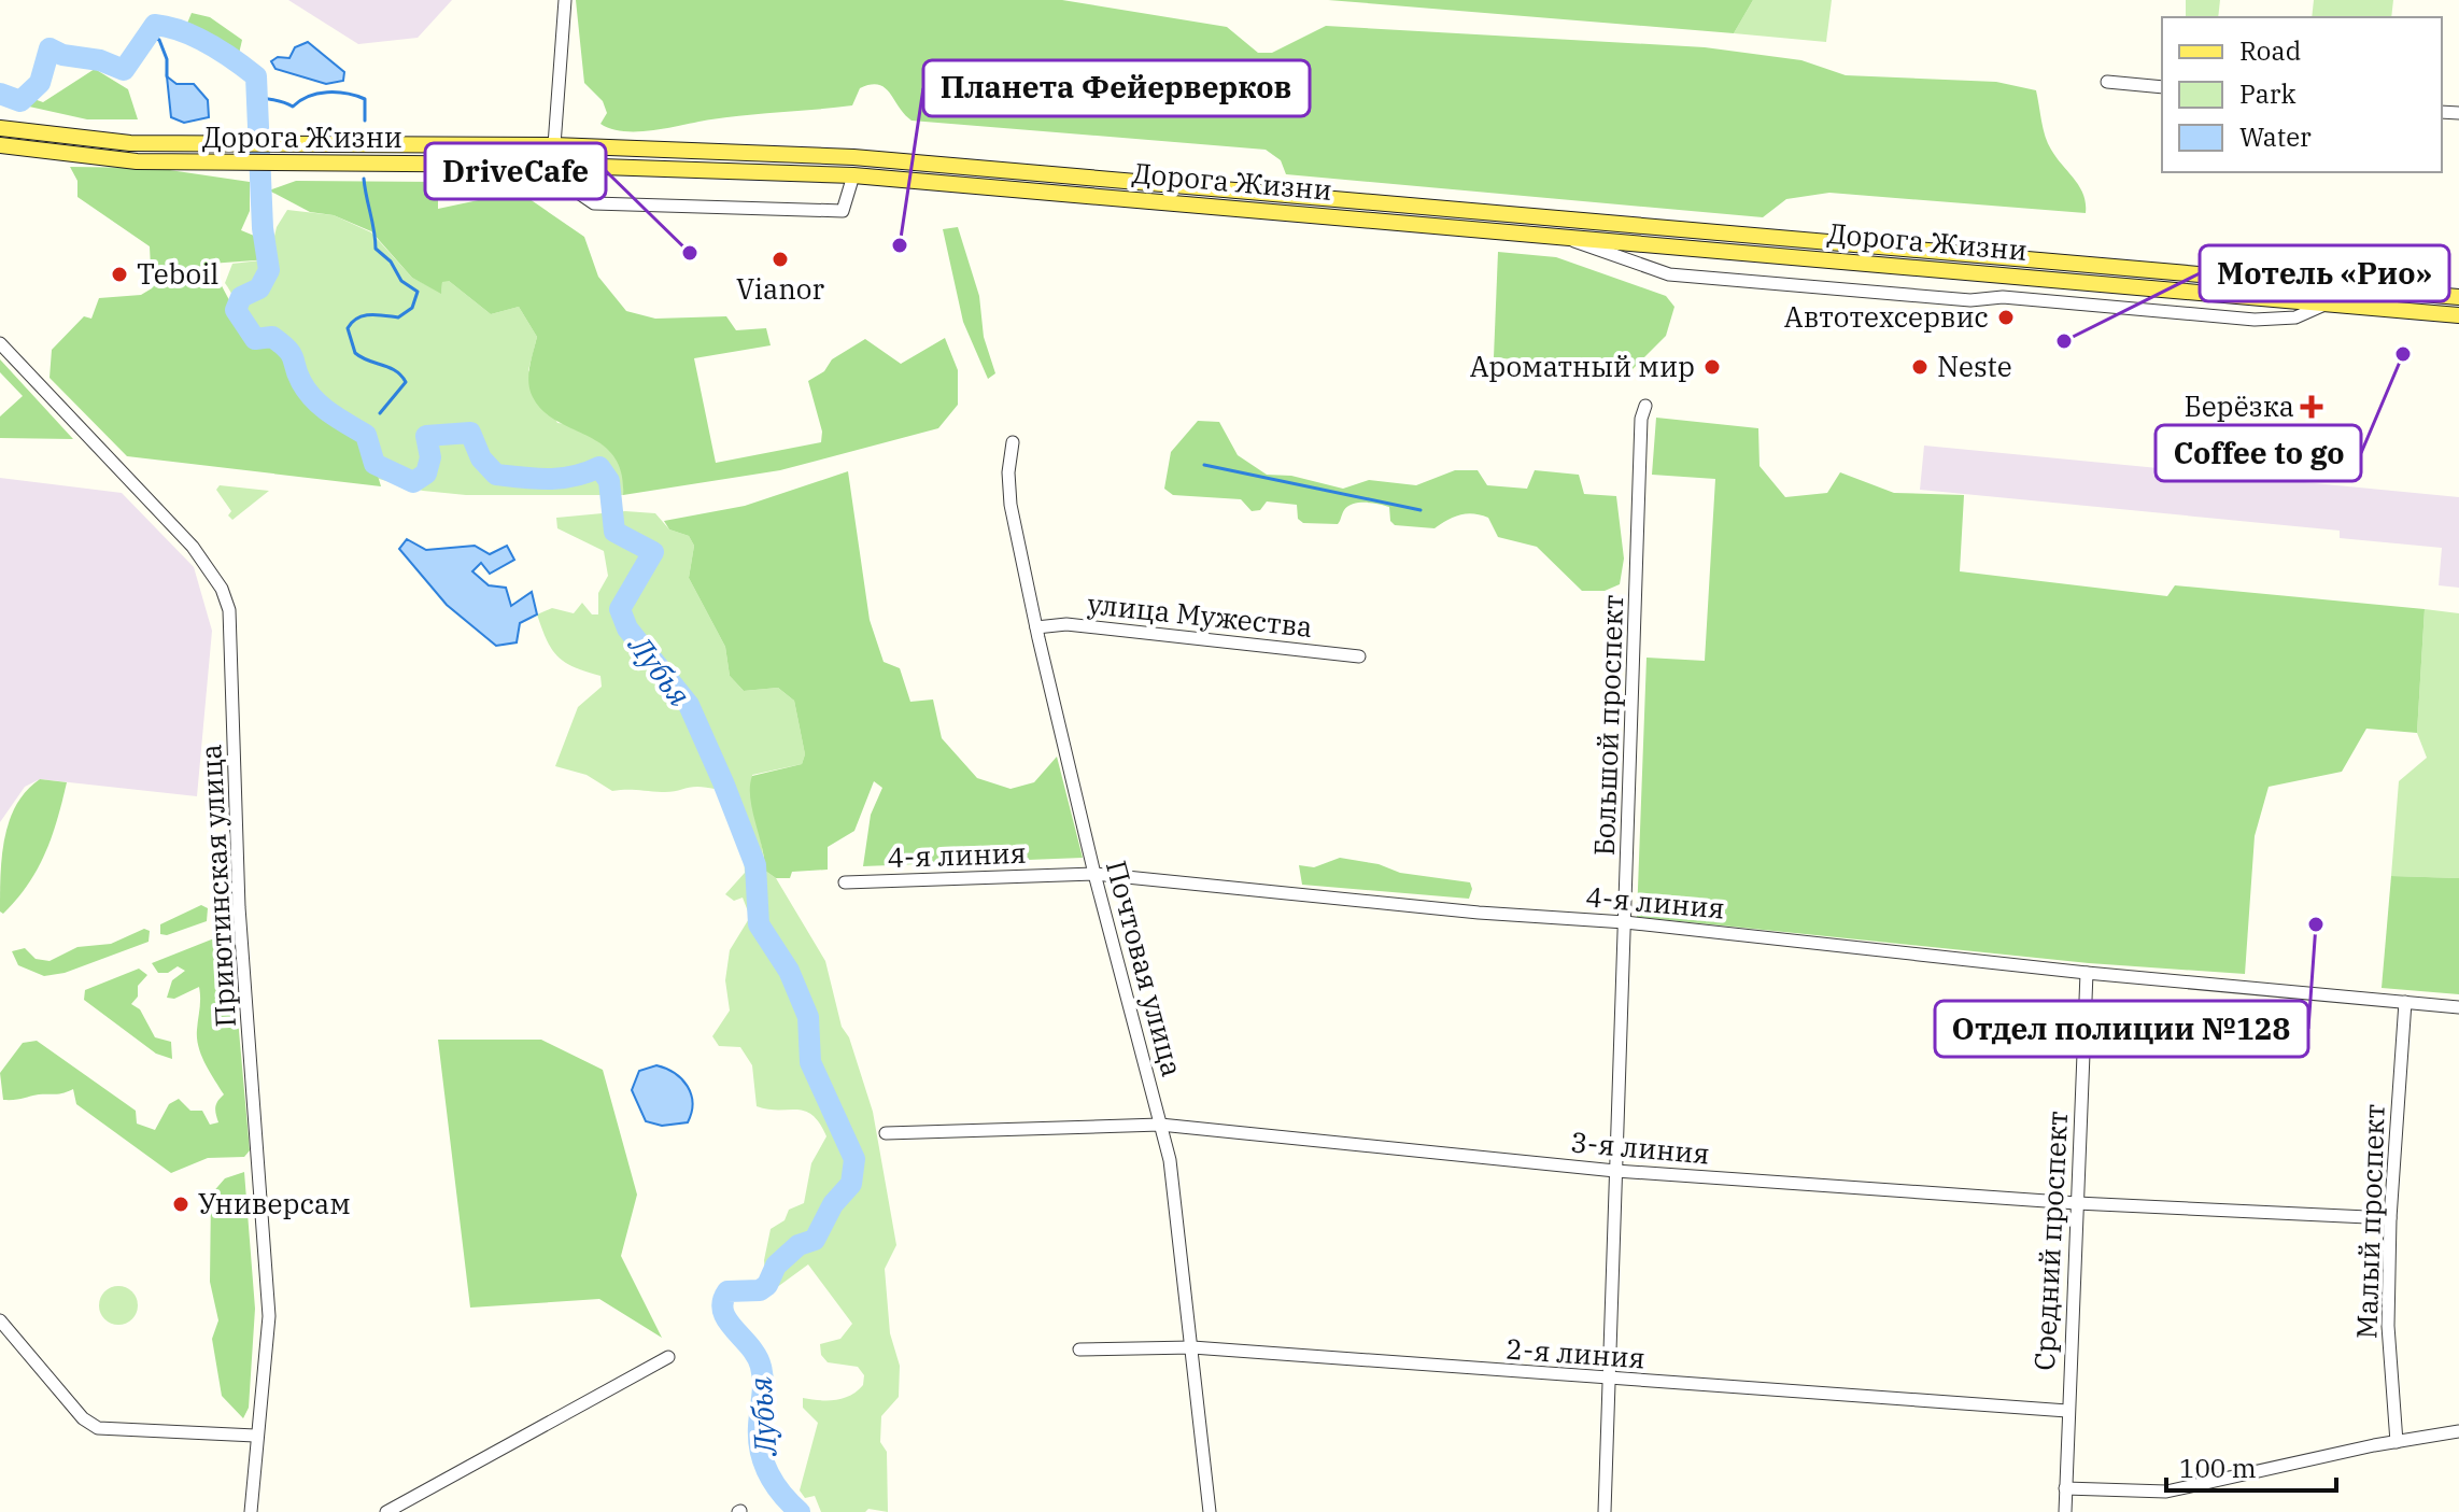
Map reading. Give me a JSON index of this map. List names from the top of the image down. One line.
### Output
{"streets":{"main road":["Дорога Жизни"],"street":["улица Мужества","Большой проспект","4-я линия","Приютинская улица","Почтовая улица","3-я линия","Малый проспект","Средний проспект","2-я линия"]},"crossings":[["улица Мужества","Почтовая улица"],["Большой проспект","4-я линия"],["Большой проспект","3-я линия"],["Большой проспект","2-я линия"],["4-я линия","Почтовая улица"],["4-я линия","Малый проспект"],["4-я линия","Средний проспект"],["Почтовая улица","3-я линия"],["Почтовая улица","2-я линия"],["3-я линия","Малый проспект"],["3-я линия","Средний проспект"],["Средний проспект","2-я линия"]],"water":["Лубья"],"places":{"other":["Планета Фейерверков","DriveCafe","Vianor","Teboil","Автотехсервис","Мотель «Рио»","Coffee to go","Ароматный мир","Neste","Отдел полиции №128","Универсам"],"health":["Берёзка"]},"legend":["Road","Park","Water"],"scale_bar":"100 m"}
